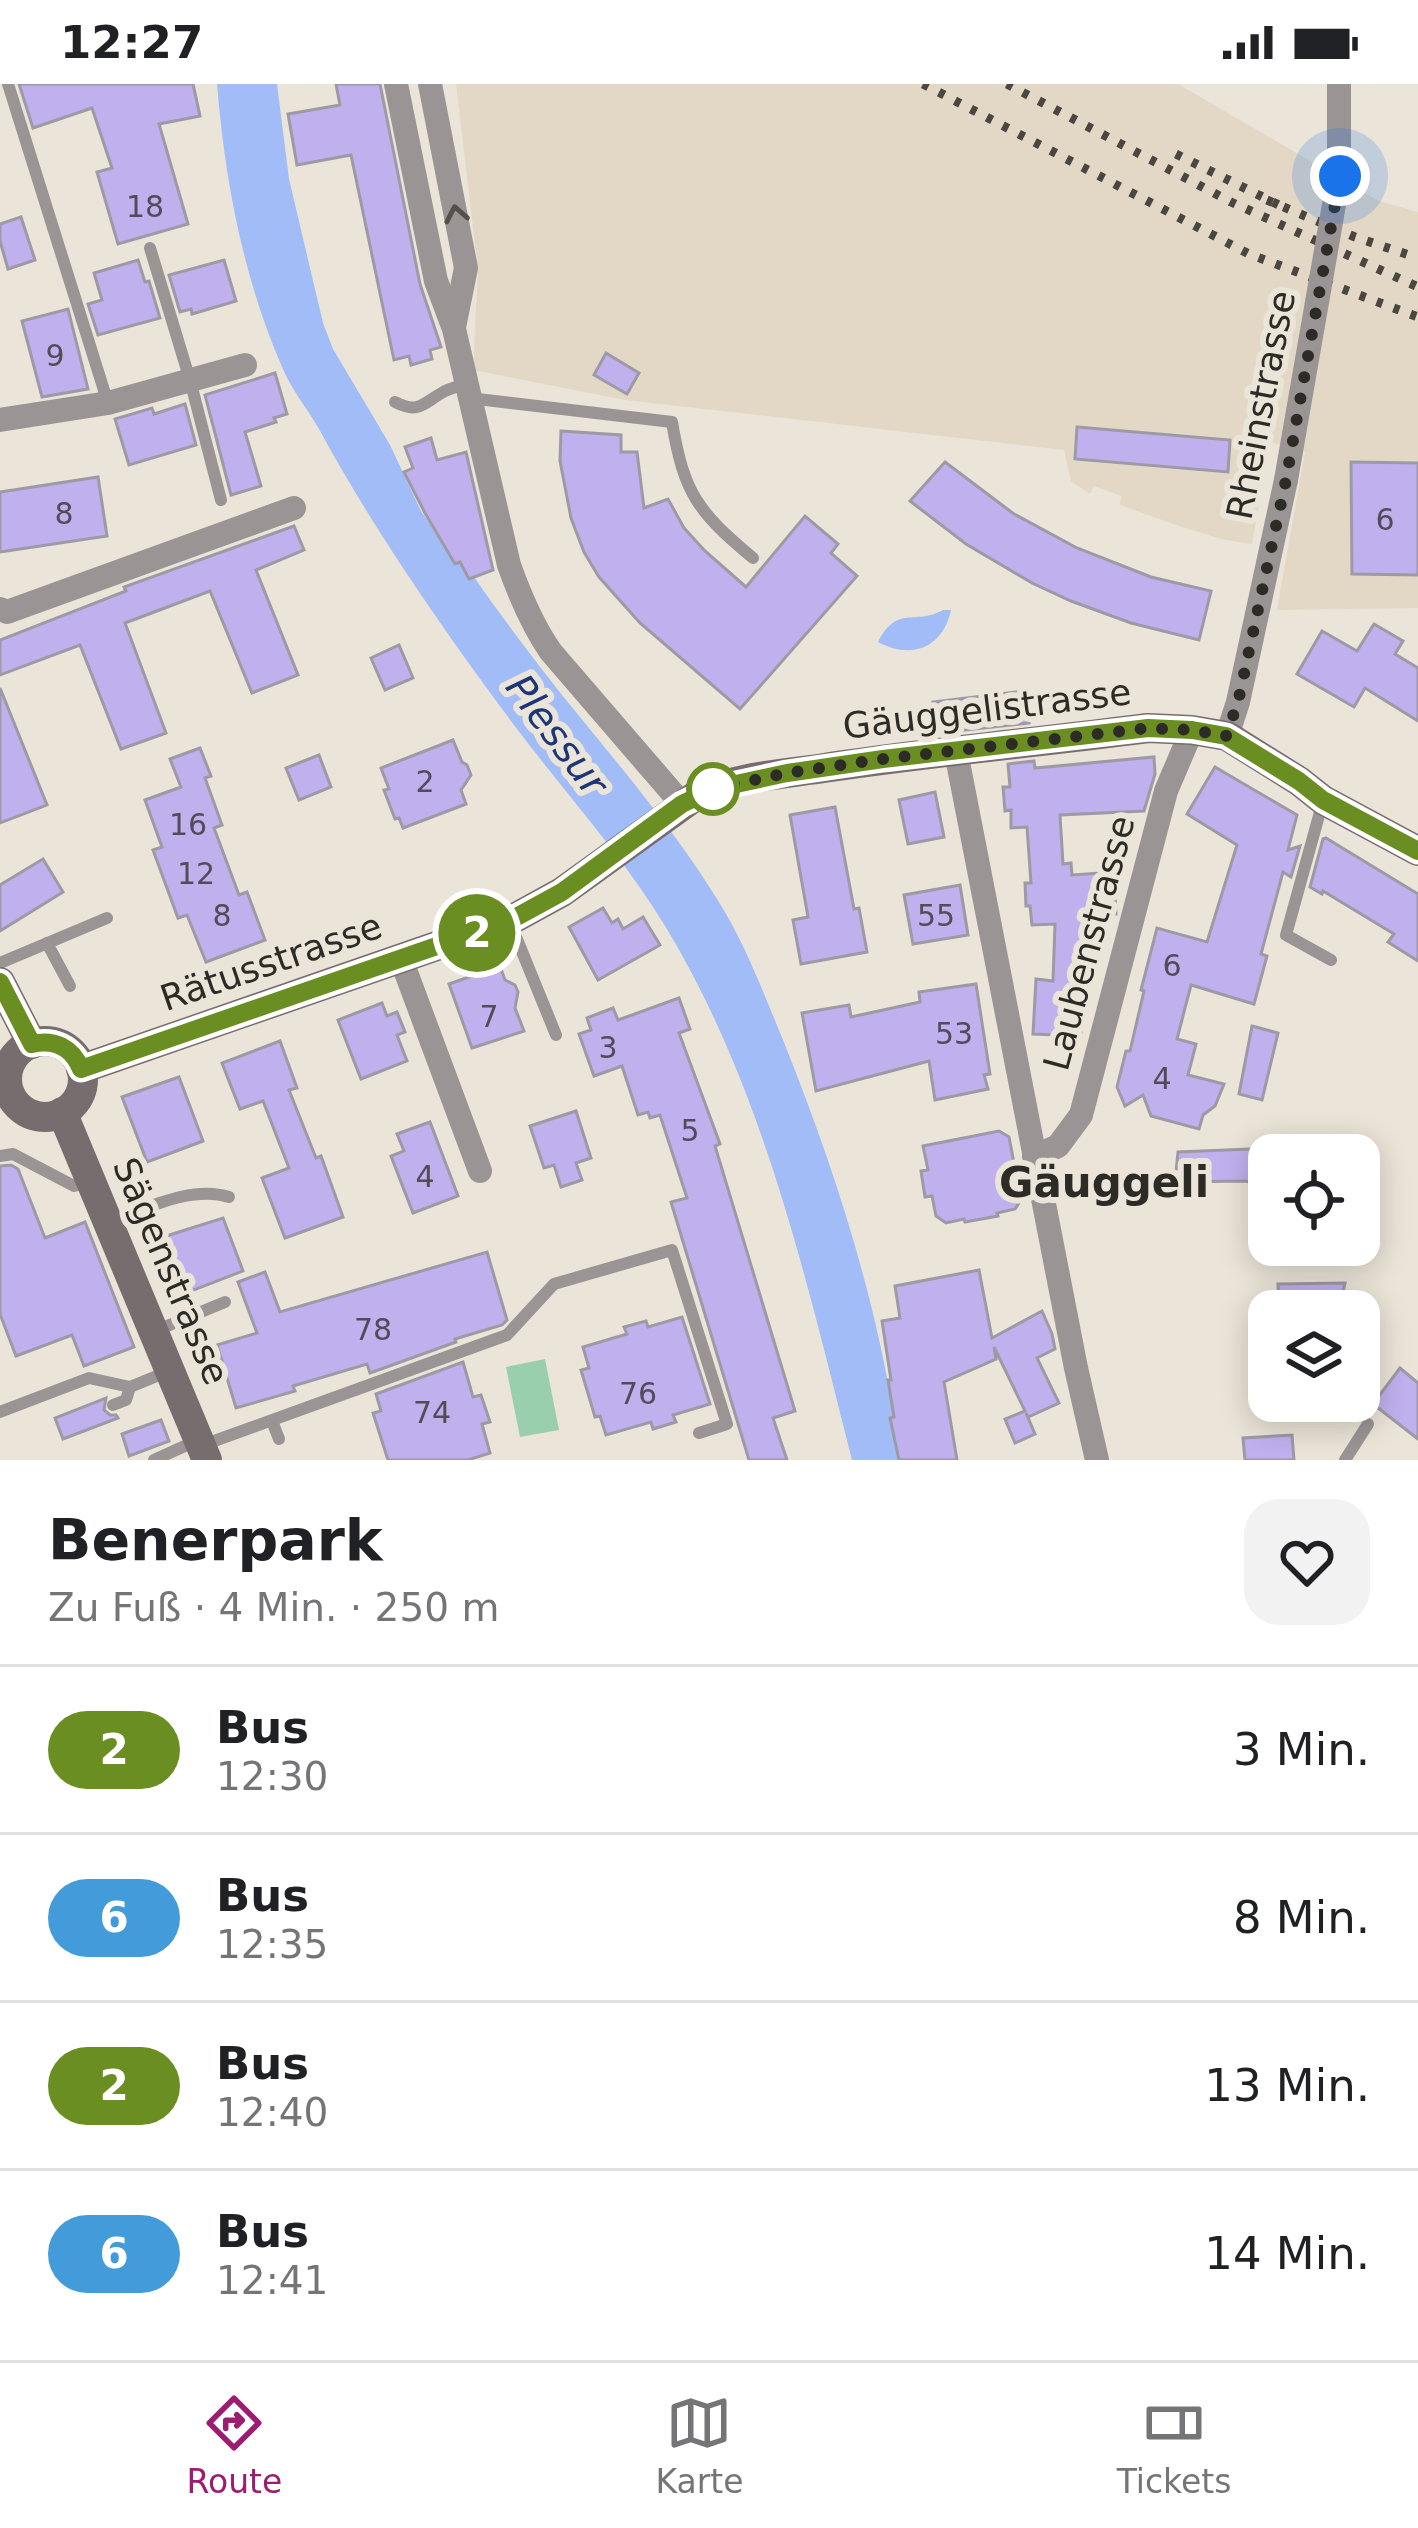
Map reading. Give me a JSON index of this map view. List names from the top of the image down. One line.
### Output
{"streets":{"street":["Rheinstrasse","Gäuggelistrasse","Laubenstrasse","Rätusstrasse","Sägenstrasse"]},"crossings":[["Rheinstrasse","Gäuggelistrasse"],["Gäuggelistrasse","Laubenstrasse"],["Gäuggelistrasse","Rätusstrasse"],["Rätusstrasse","Sägenstrasse"]],"districts":["Gäuggeli"],"water":["Plessur"],"lines":["bus line 2"],"house_numbers":["18","9","8","6","2","16","12","8","55","6","7","53","3","4","5","4","78","76","74"],"page":{"status":"12:27","on_map":"2","heading":["Benerpark","Zu Fuß · 4 Min. · 250 m"],"list":[{"mark":"2","name":"Bus","note":"12:30","value":"3 Min."},{"mark":"6","name":"Bus","note":"12:35","value":"8 Min."},{"mark":"2","name":"Bus","note":"12:40","value":"13 Min."},{"mark":"6","name":"Bus","note":"12:41","value":"14 Min."}],"tabs":["Route","Karte","Tickets"]}}
